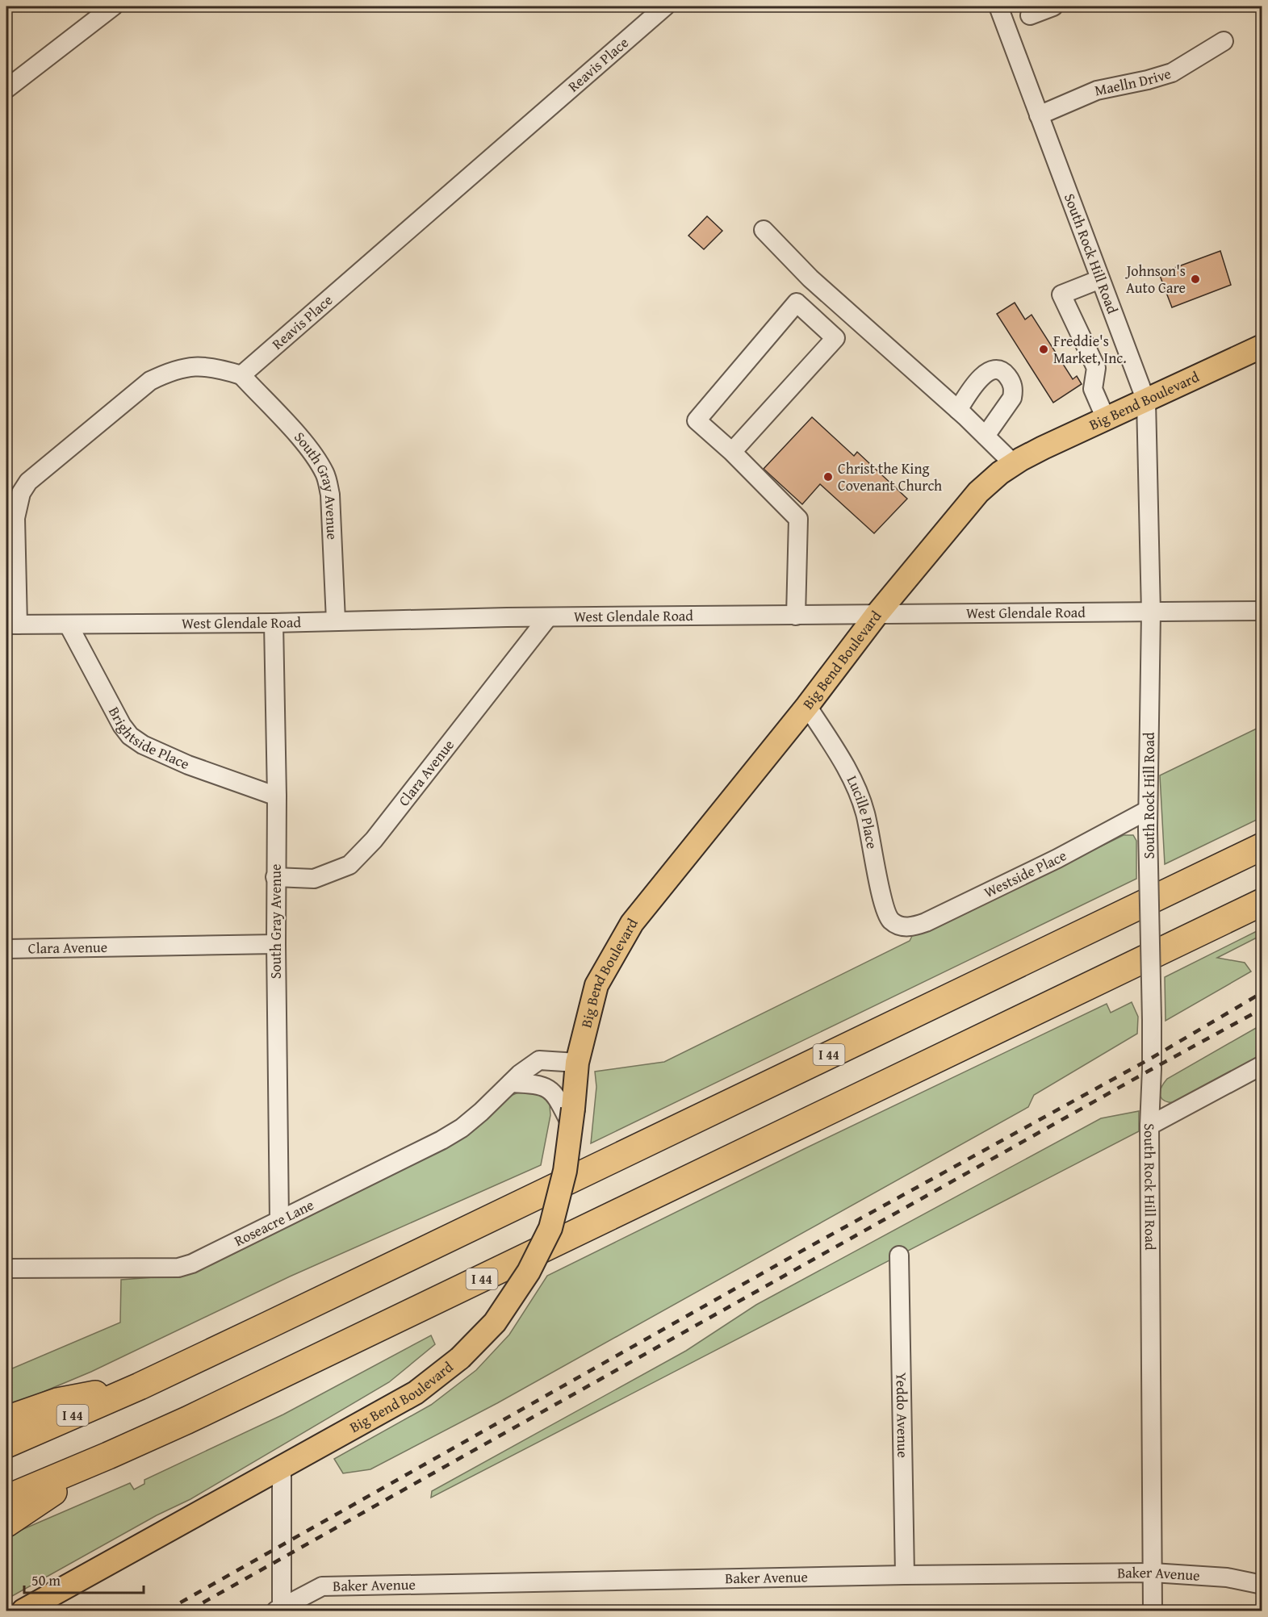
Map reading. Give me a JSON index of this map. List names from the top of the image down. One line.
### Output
{"streets":{"highway":["I 44"],"main road":["Big Bend Boulevard"],"street":["Reavis Place","Maelln Drive","South Rock Hill Road","South Gray Avenue","West Glendale Road","Brightside Place","Clara Avenue","Lucille Place","Westside Place","Roseacre Lane","Yeddo Avenue","Baker Avenue"]},"crossings":[["Reavis Place","South Gray Avenue"],["Maelln Drive","South Rock Hill Road"],["South Rock Hill Road","Big Bend Boulevard"],["South Rock Hill Road","West Glendale Road"],["South Rock Hill Road","Westside Place"],["South Rock Hill Road","Baker Avenue"],["Big Bend Boulevard","West Glendale Road"],["Big Bend Boulevard","Lucille Place"],["Big Bend Boulevard","Roseacre Lane"],["South Gray Avenue","West Glendale Road"],["South Gray Avenue","Brightside Place"],["South Gray Avenue","Clara Avenue"],["South Gray Avenue","Roseacre Lane"],["West Glendale Road","Brightside Place"],["West Glendale Road","Clara Avenue"],["Lucille Place","Westside Place"],["Yeddo Avenue","Baker Avenue"]],"places":["Johnson's Auto Care","Freddie's Market, Inc.","Christ the King Covenant Church"],"scale_bar":"50 m"}
